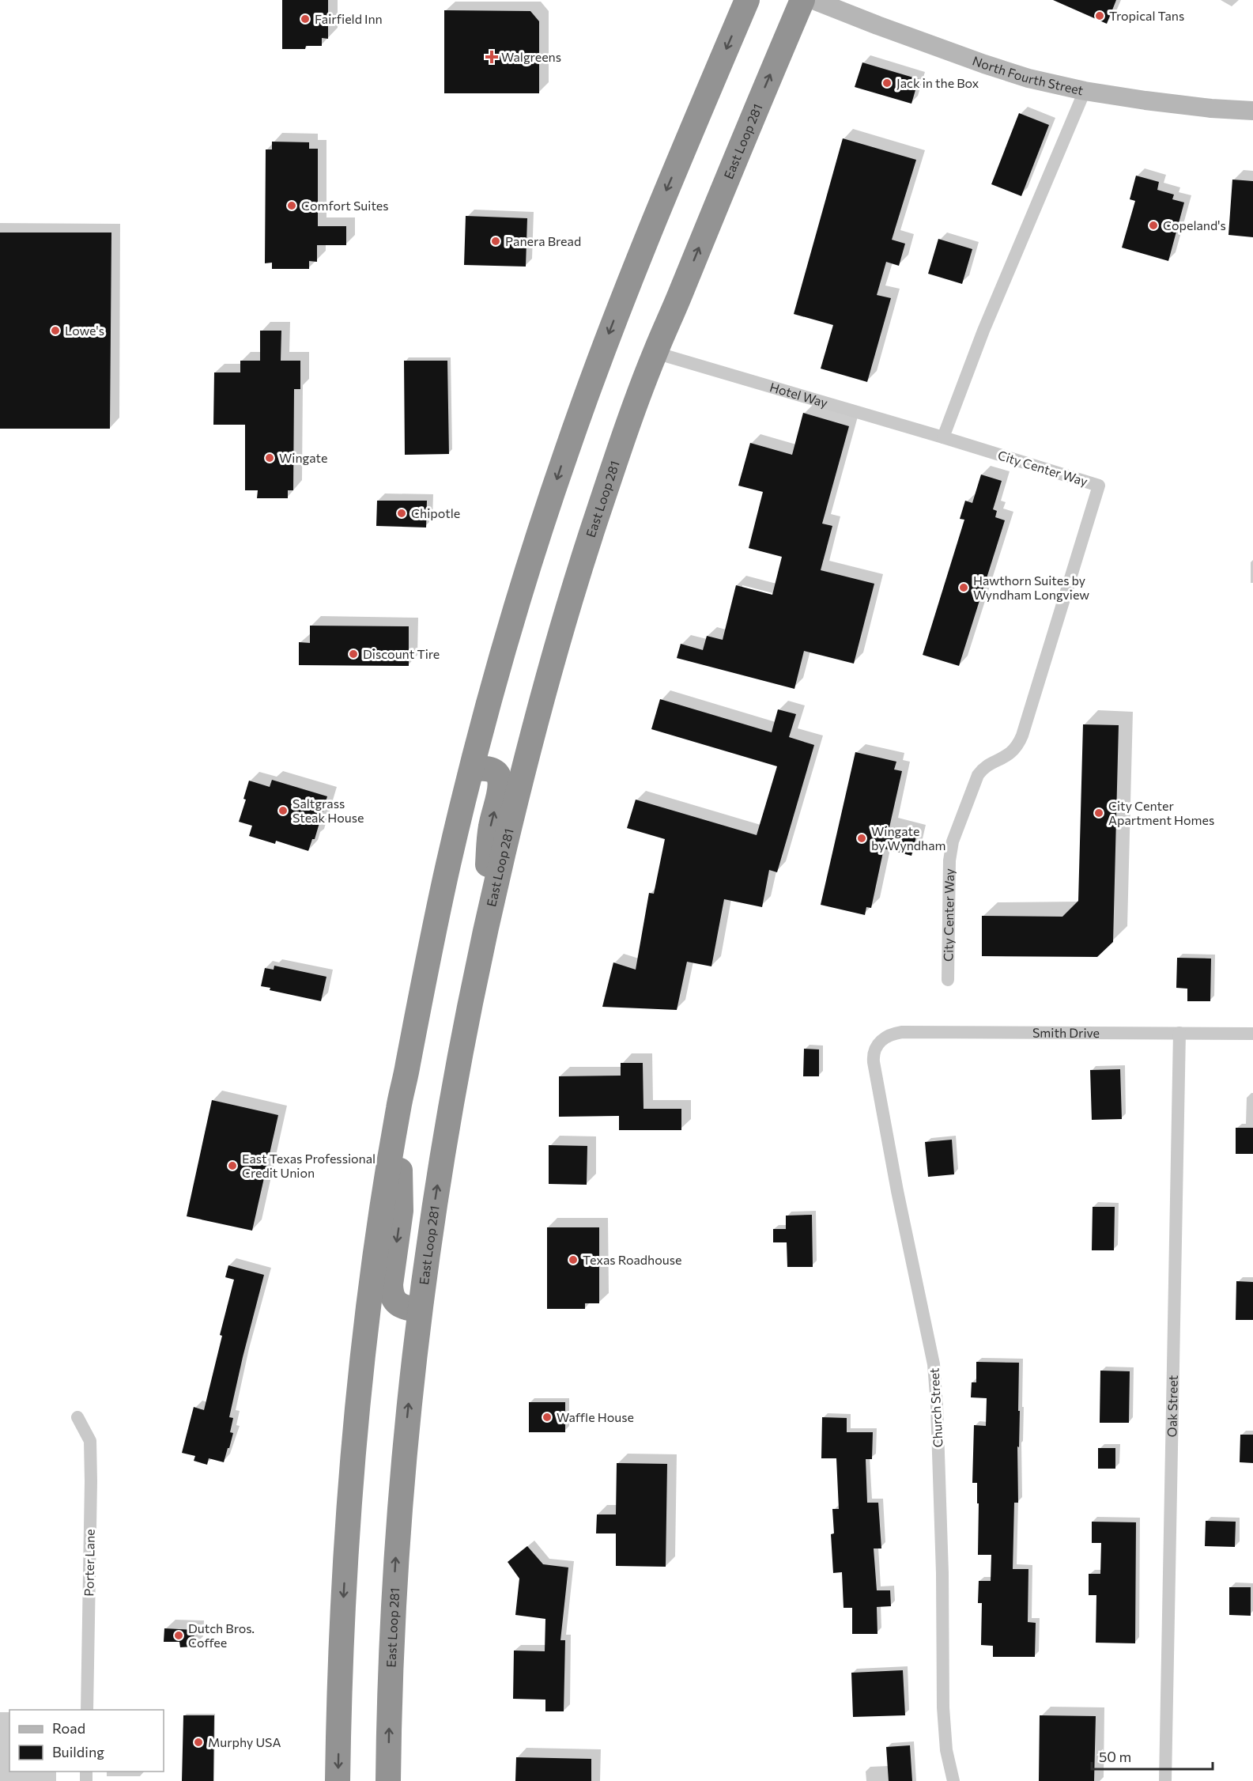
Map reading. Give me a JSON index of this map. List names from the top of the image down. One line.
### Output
{"streets":{"highway":["East Loop 281"],"main road":["North Fourth Street"],"street":["Hotel Way","City Center Way","Smith Drive","Oak Street","Church Street","Porter Lane"]},"crossings":[["East Loop 281","Hotel Way"],["Hotel Way","City Center Way"],["Smith Drive","Oak Street"],["Smith Drive","Church Street"]],"places":{"other":["Tropical Tans","Fairfield Inn","Jack in the Box","Comfort Suites","Copeland's","Panera Bread","Lowe's","Wingate","Chipotle","Hawthorn Suites by Wyndham Longview","Discount Tire","Saltgrass Steak House","City Center Apartment Homes","Wingate by Wyndham","East Texas Professional Credit Union","Texas Roadhouse","Waffle House","Dutch Bros. Coffee","Murphy USA"],"health":["Walgreens"]},"legend":["Road","Building"],"scale_bar":"50 m"}
